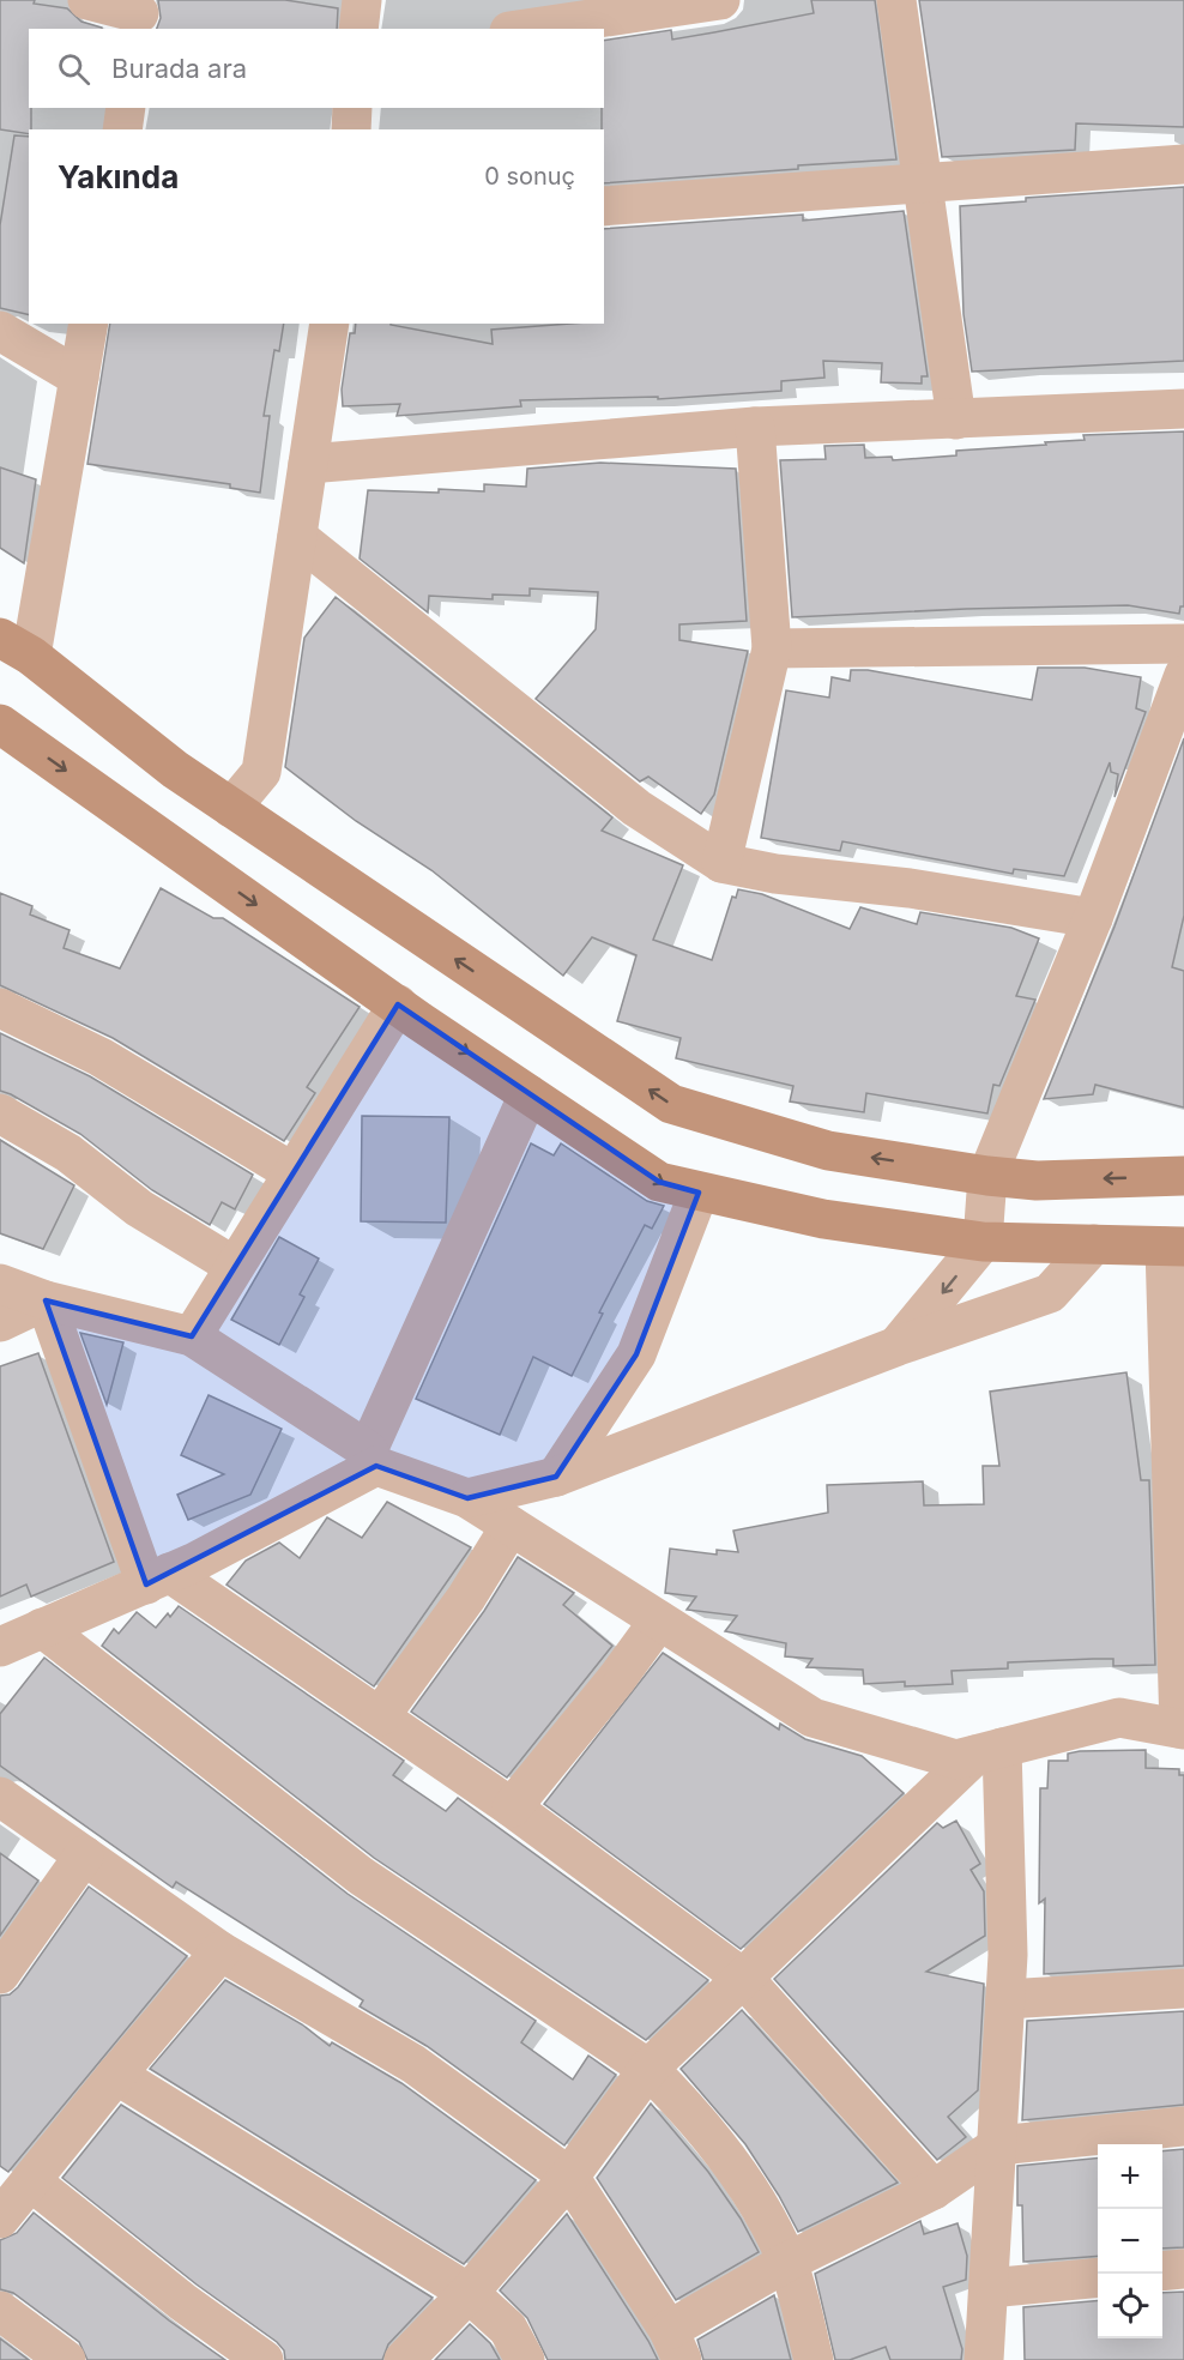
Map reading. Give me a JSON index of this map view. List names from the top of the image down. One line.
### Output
{"page":{"search":"Burada ara","heading":["Yakında","0 sonuç"],"map_buttons":["+","−"]}}
